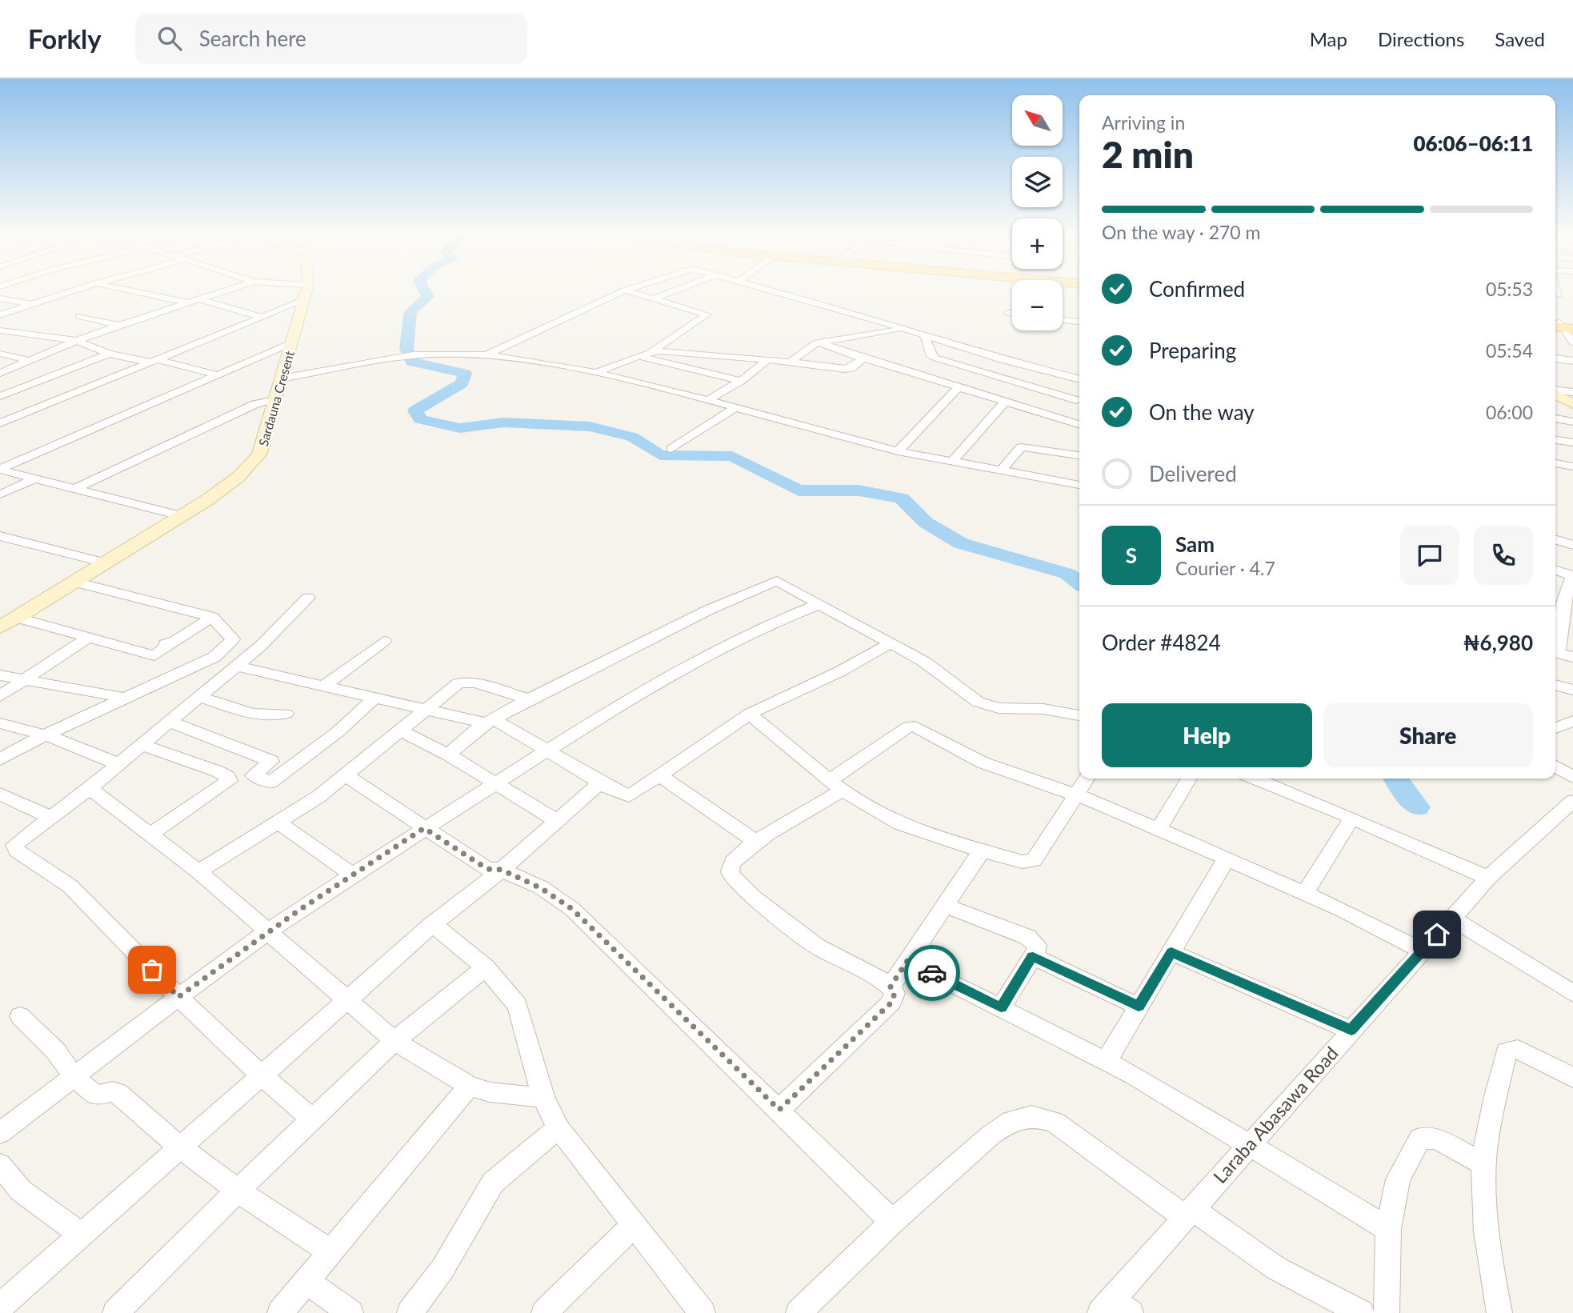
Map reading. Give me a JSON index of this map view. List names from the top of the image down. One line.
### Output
{"streets":{"street":["Sardauna Cresent","Laraba Abasawa Road"]},"north":"top left","page":{"header":"Forkly","search":"Search here","nav":["Map","Directions","Saved"],"map_buttons":["+","−"],"heading":["2 min","Arriving in","06:06–06:11"],"panel":["Sam","Courier · 4.7","Order #4824","₦6,980"],"bar":"On the way · 270 m","list":[["Confirmed","05:53"],["Preparing","05:54"],["On the way","06:00"],"Delivered"],"round":"S","buttons":["Help","Share"]}}
